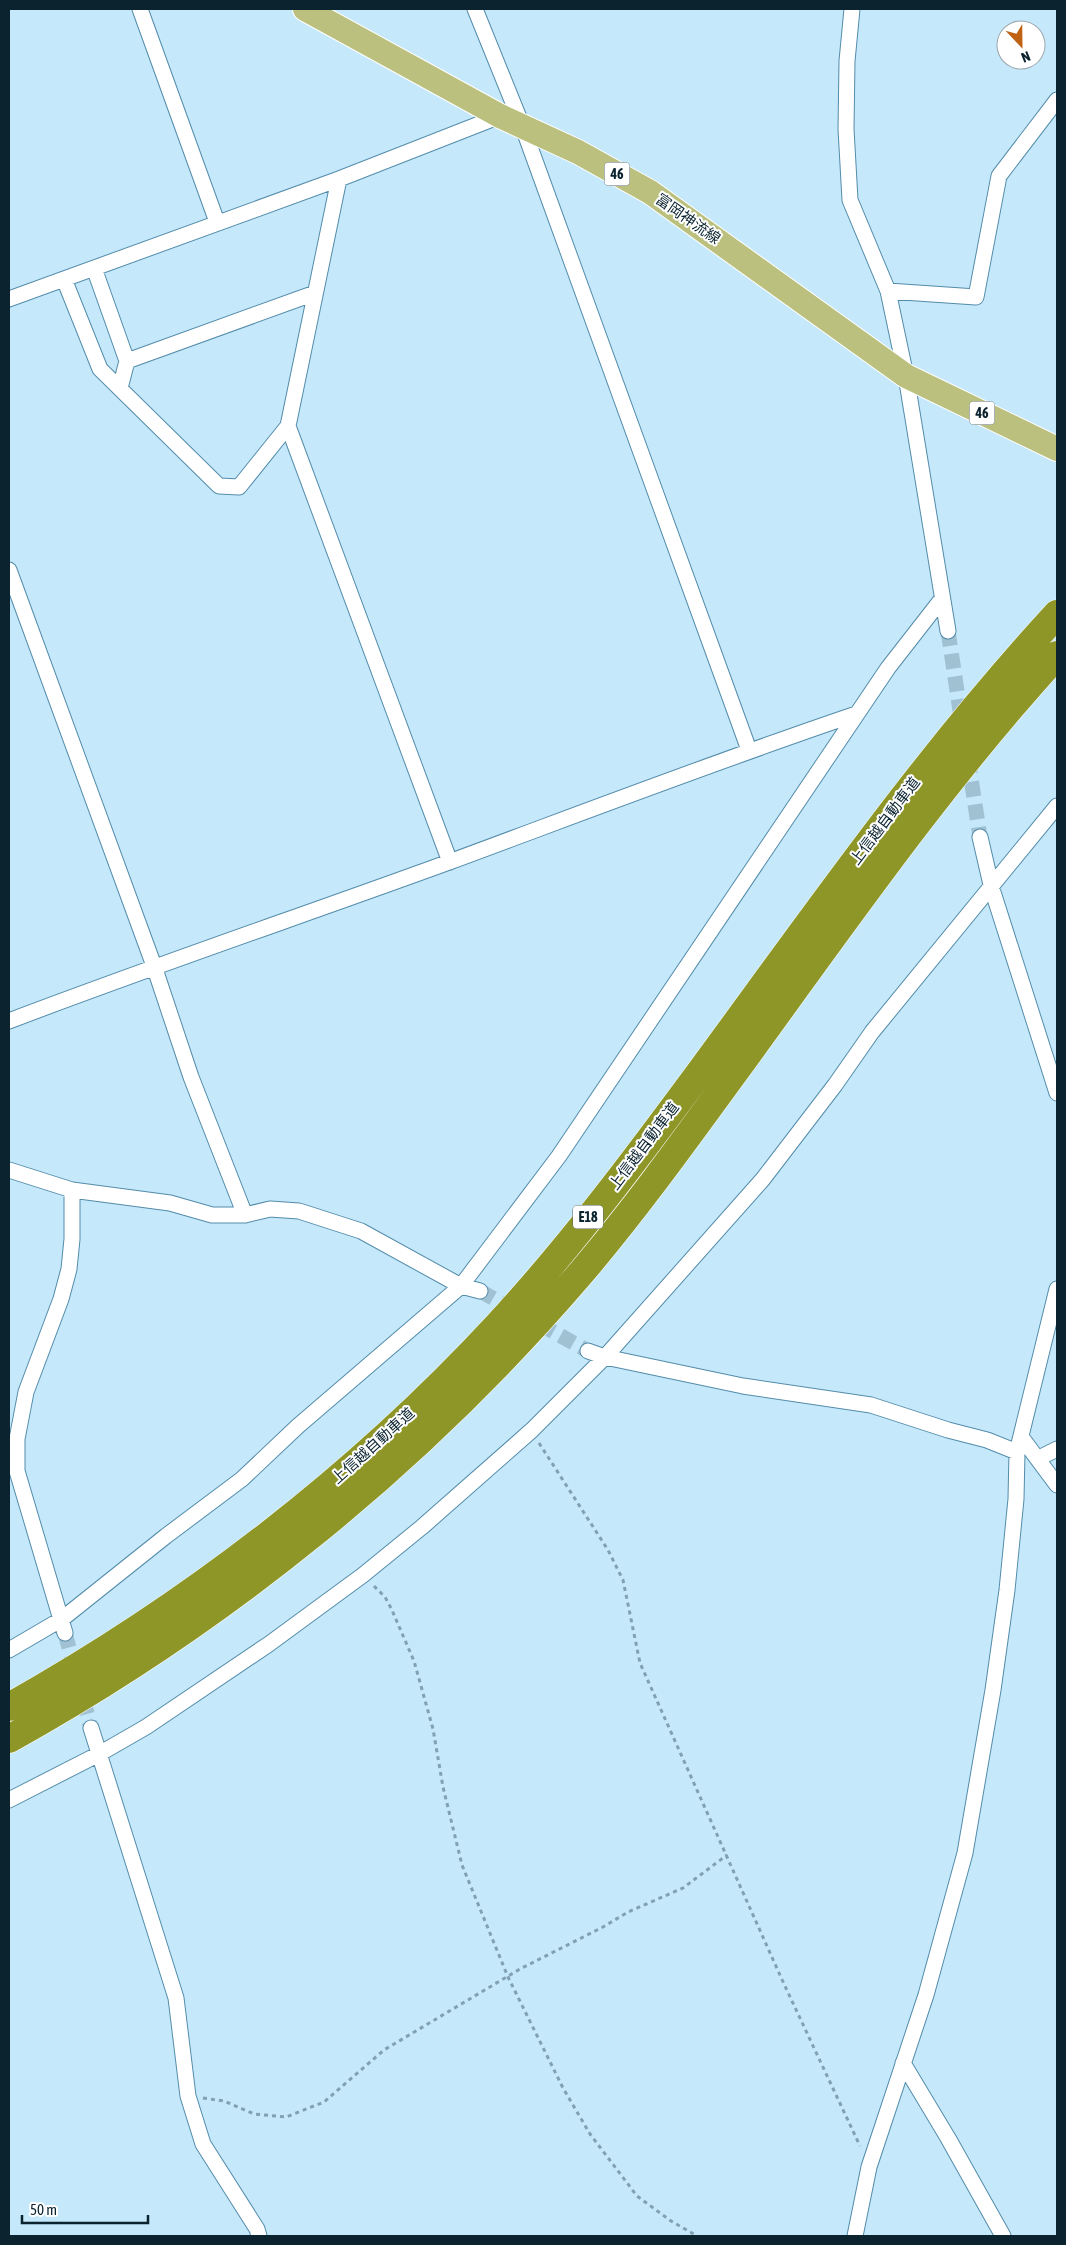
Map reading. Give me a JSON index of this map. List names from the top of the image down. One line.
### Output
{"streets":{"highway":["上信越自動車道","E18"],"main road":["46","富岡神流線"]},"scale_bar":"50 m","north":"bottom"}
